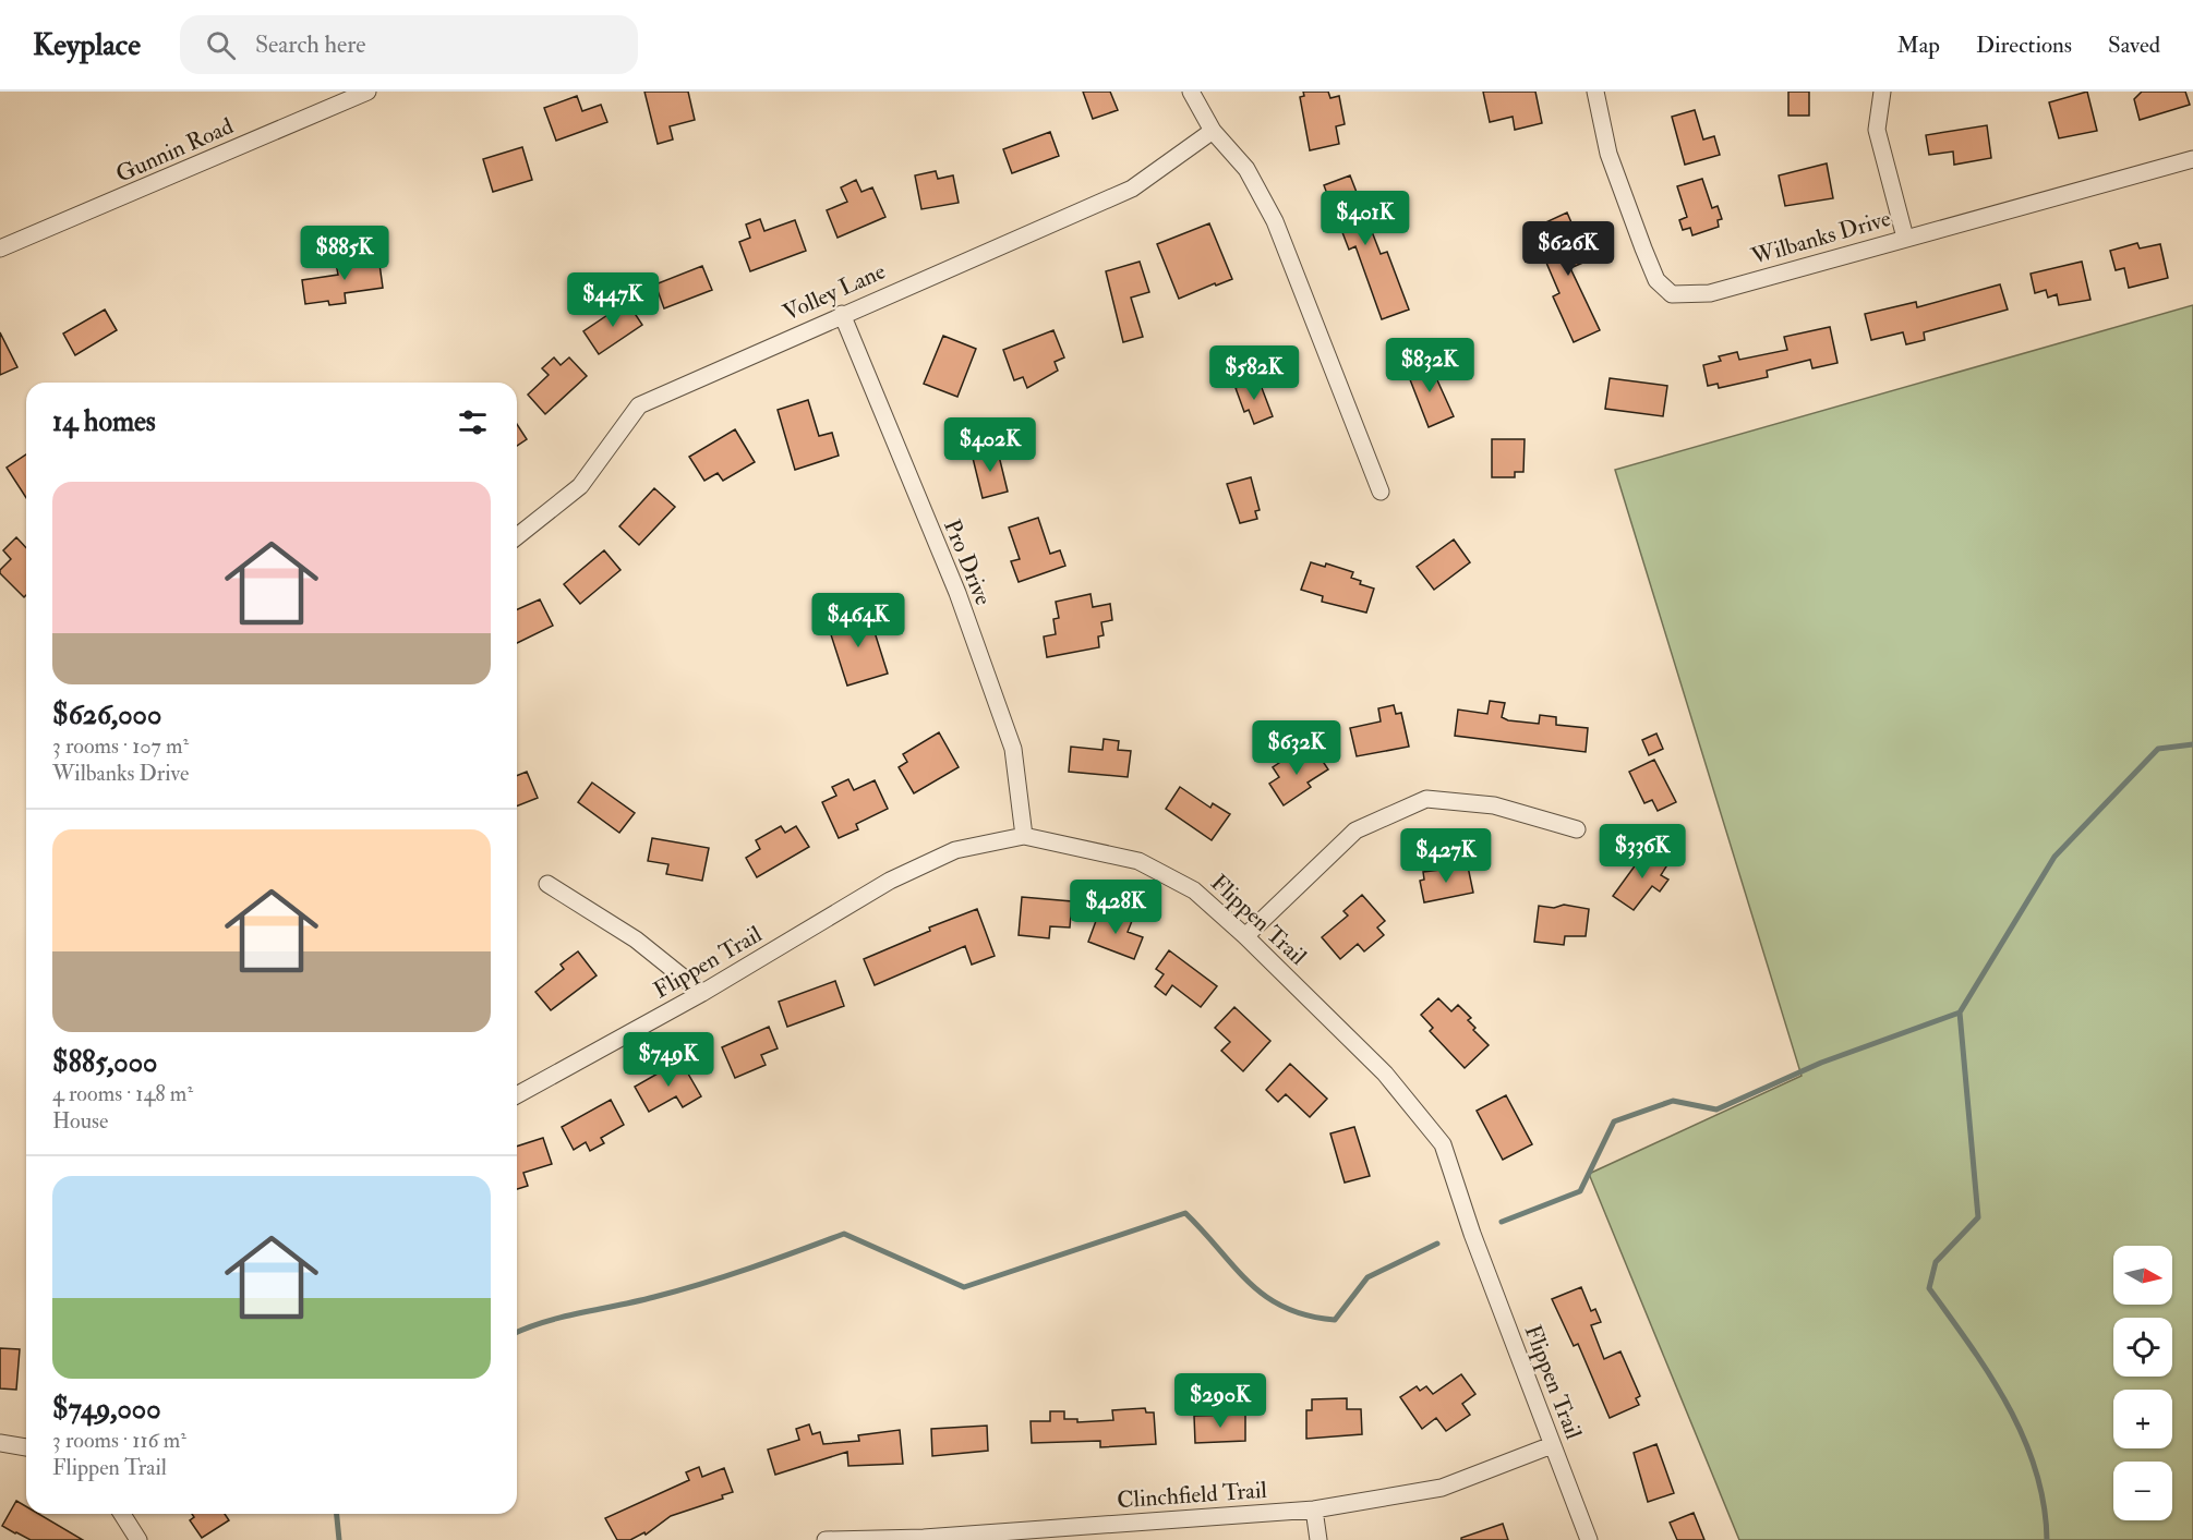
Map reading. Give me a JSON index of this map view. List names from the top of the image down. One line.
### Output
{"streets":{"street":["Gunnin Road","Wilbanks Drive","Volley Lane","Pro Drive","Flippen Trail","Clinchfield Trail"]},"crossings":[["Volley Lane","Pro Drive"],["Pro Drive","Flippen Trail"],["Flippen Trail","Clinchfield Trail"]],"north":"right","page":{"header":"Keyplace","search":"Search here","nav":["Map","Directions","Saved"],"price":["$401K","$626K","$885K","$447K","$832K","$582K","$402K","$464K","$632K","$336K","$427K","$428K","$749K","$290K"],"heading":"14 homes","list":[{"name":"$626,000","note":"3 rooms · 107 m² · Wilbanks Drive"},{"name":"$885,000","note":"4 rooms · 148 m² · House"},{"name":"$749,000","note":"3 rooms · 116 m² · Flippen Trail"}],"map_buttons":["+","−"]}}
